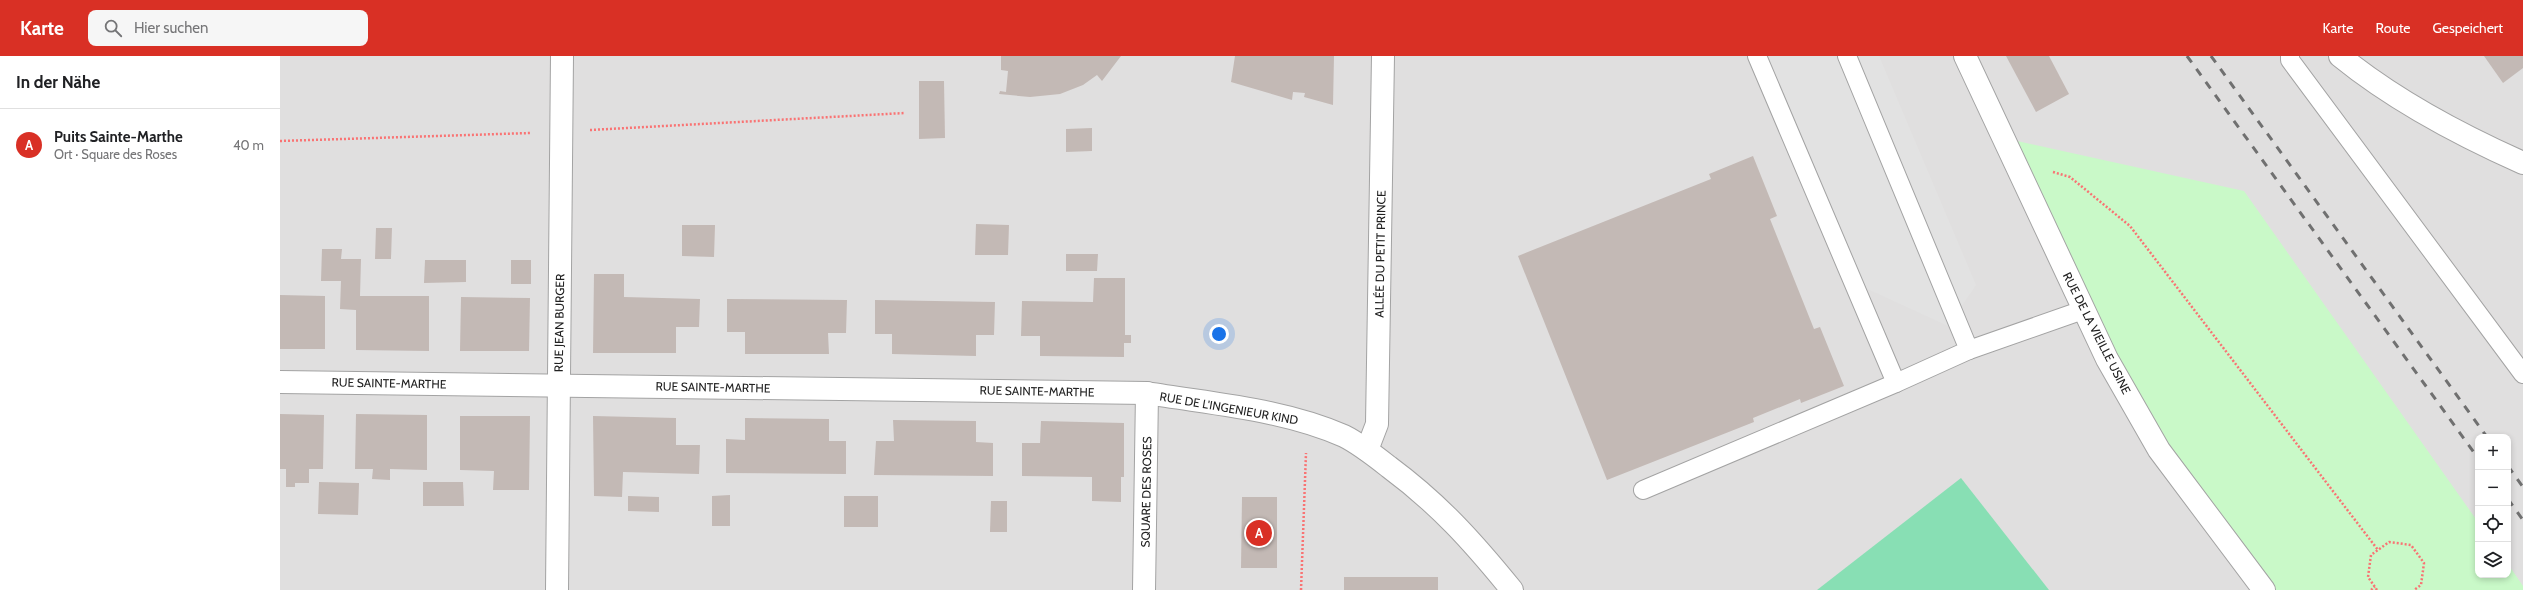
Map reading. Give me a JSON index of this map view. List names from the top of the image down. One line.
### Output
{"streets":{"street":["ALLÉE DU PETIT PRINCE","RUE JEAN BURGER","RUE DE LA VIEILLE USINE","RUE SAINTE-MARTHE","RUE DE L'INGENIEUR KIND","SQUARE DES ROSES"]},"crossings":[["ALLÉE DU PETIT PRINCE","RUE DE L'INGENIEUR KIND"],["RUE JEAN BURGER","RUE SAINTE-MARTHE"],["RUE SAINTE-MARTHE","RUE DE L'INGENIEUR KIND"],["RUE SAINTE-MARTHE","SQUARE DES ROSES"],["RUE DE L'INGENIEUR KIND","SQUARE DES ROSES"]],"page":{"header":"Karte","search":"Hier suchen","nav":["Karte","Route","Gespeichert"],"heading":"In der Nähe","list":[{"mark":"A","name":"Puits Sainte-Marthe","note":"Ort · Square des Roses","value":"40 m"}],"map_buttons":["+","−"],"pins":"A"}}
